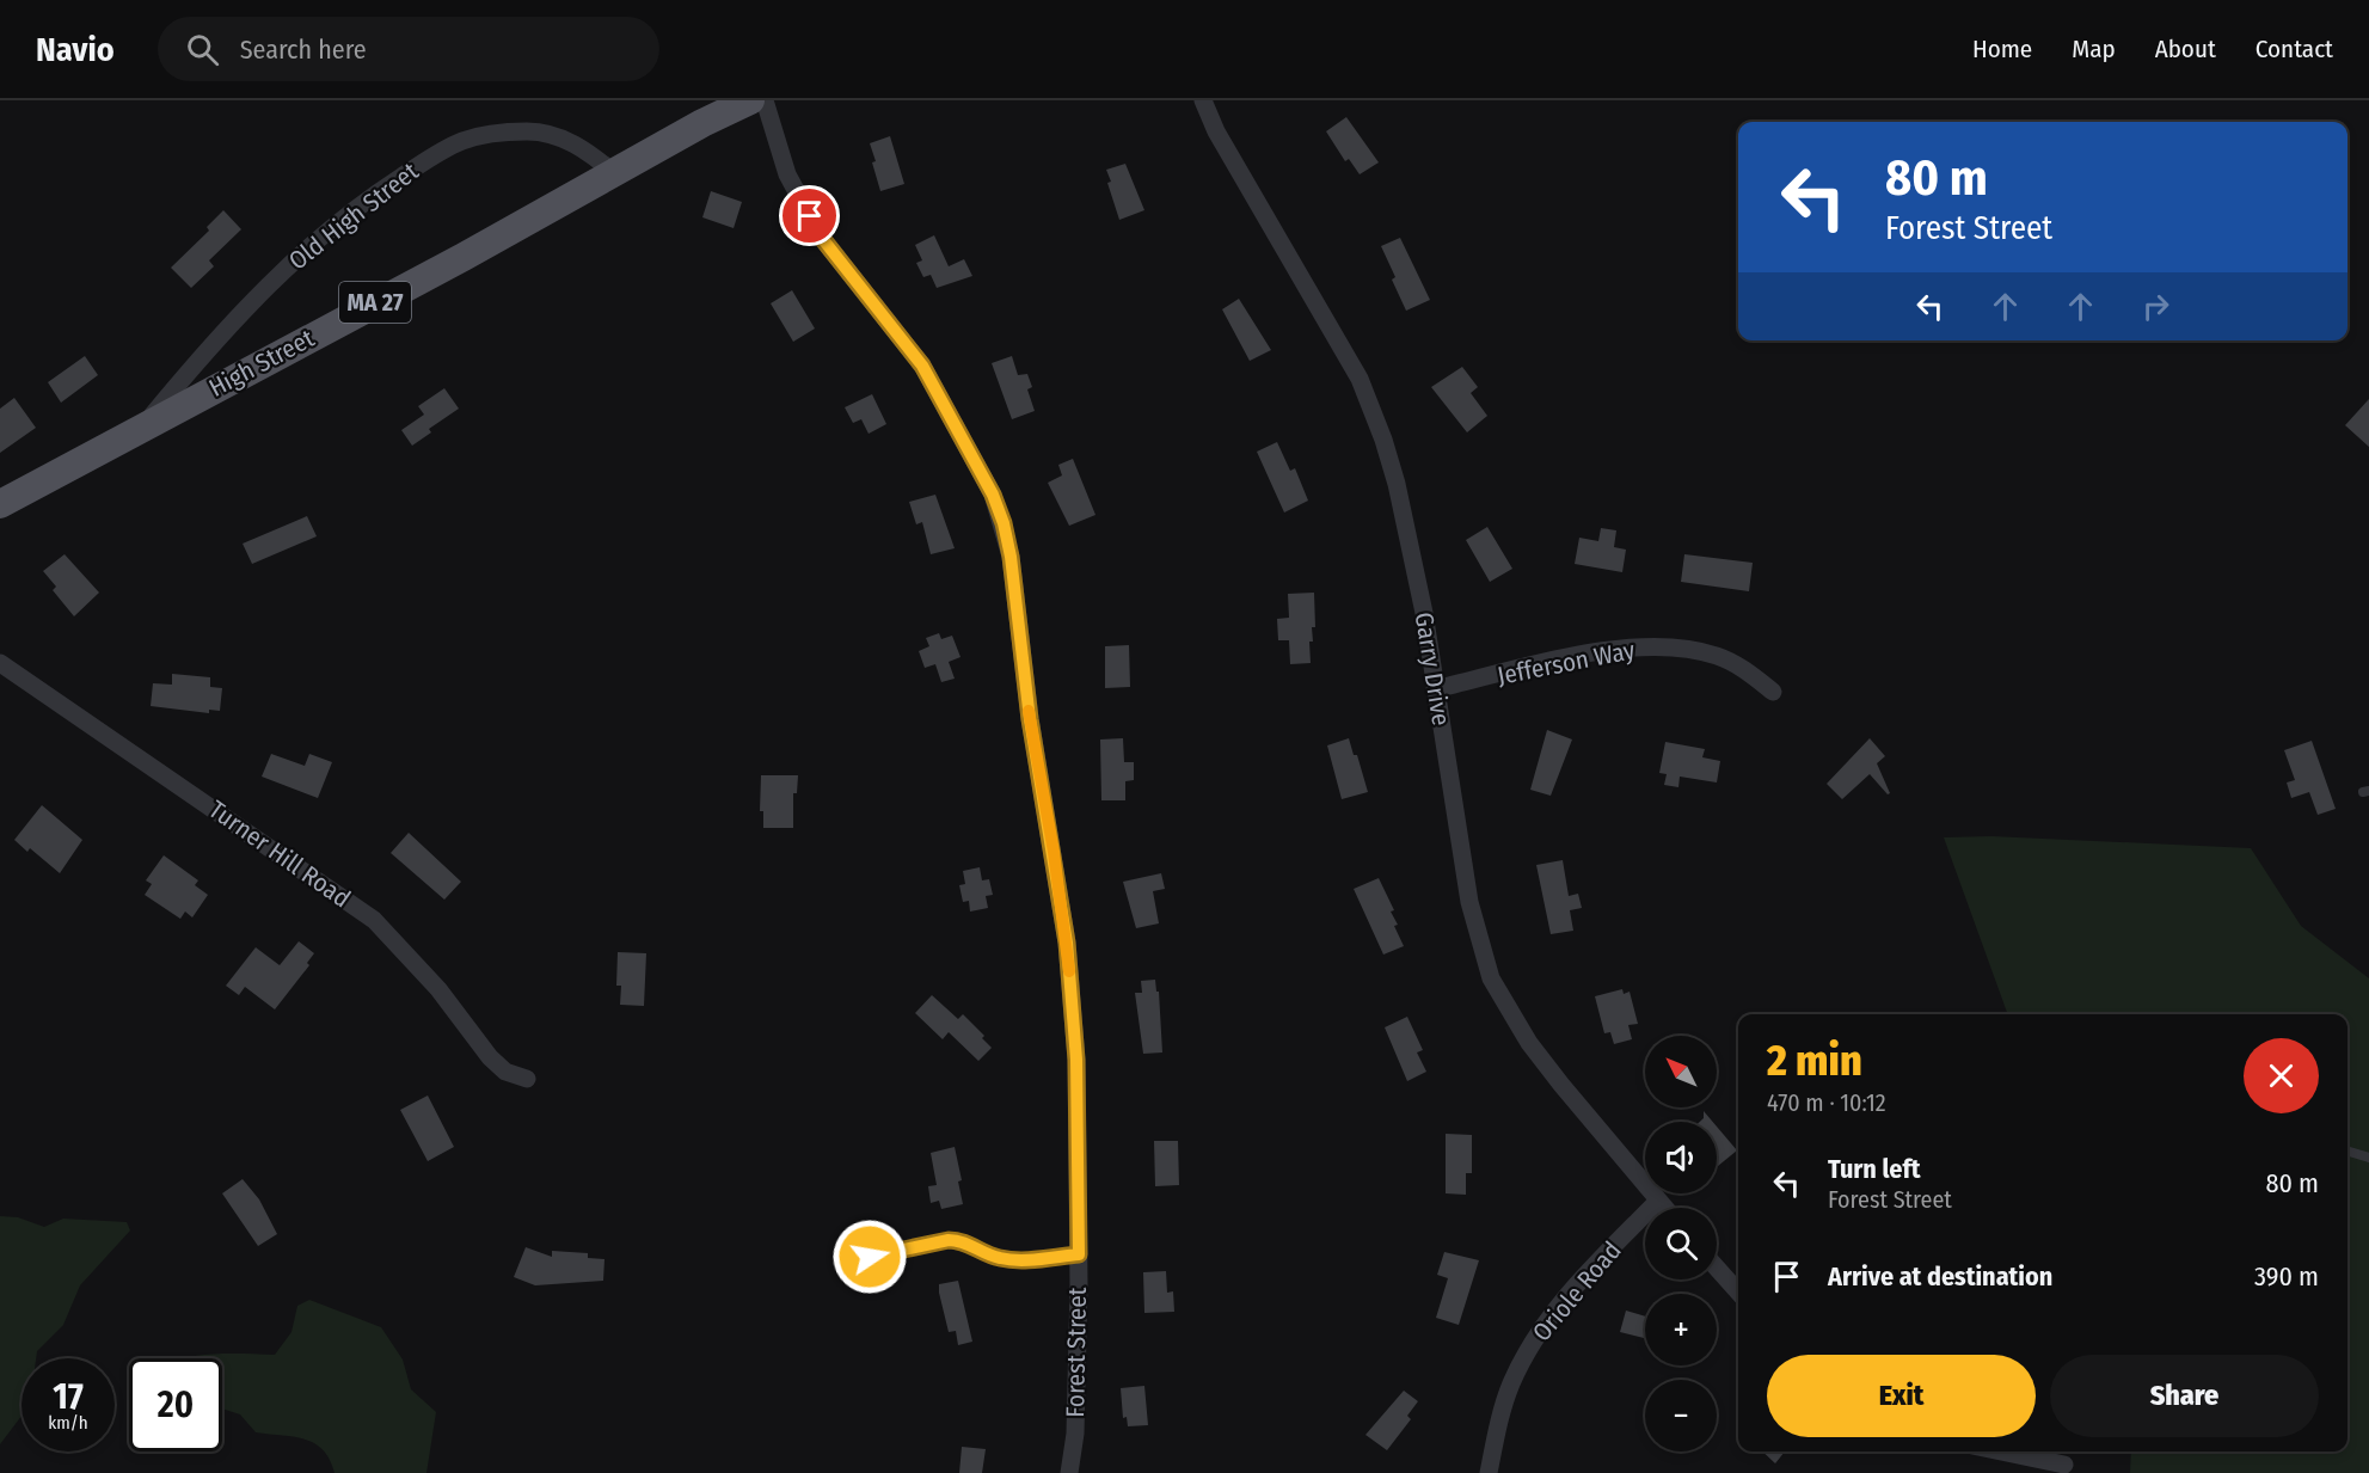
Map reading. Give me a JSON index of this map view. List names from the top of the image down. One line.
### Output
{"streets":{"main road":["MA 27","High Street"],"street":["Old High Street","Jefferson Way","Garry Drive","Turner Hill Road","Oriole Road","Forest Street"]},"crossings":[["Old High Street","High Street"],["Jefferson Way","Garry Drive"],["Garry Drive","Oriole Road"]],"north":"top left","page":{"header":"Navio","search":"Search here","nav":["Home","Map","About","Contact"],"turn":["80 m","Forest Street"],"heading":["2 min","470 m · 10:12"],"map_buttons":["+","−"],"list":[{"name":"Turn left","note":"Forest Street","value":"80 m"},{"name":"Arrive at destination","value":"390 m"}],"buttons":["Exit","Share"],"speed":"17 km/h","limit":"20"}}
